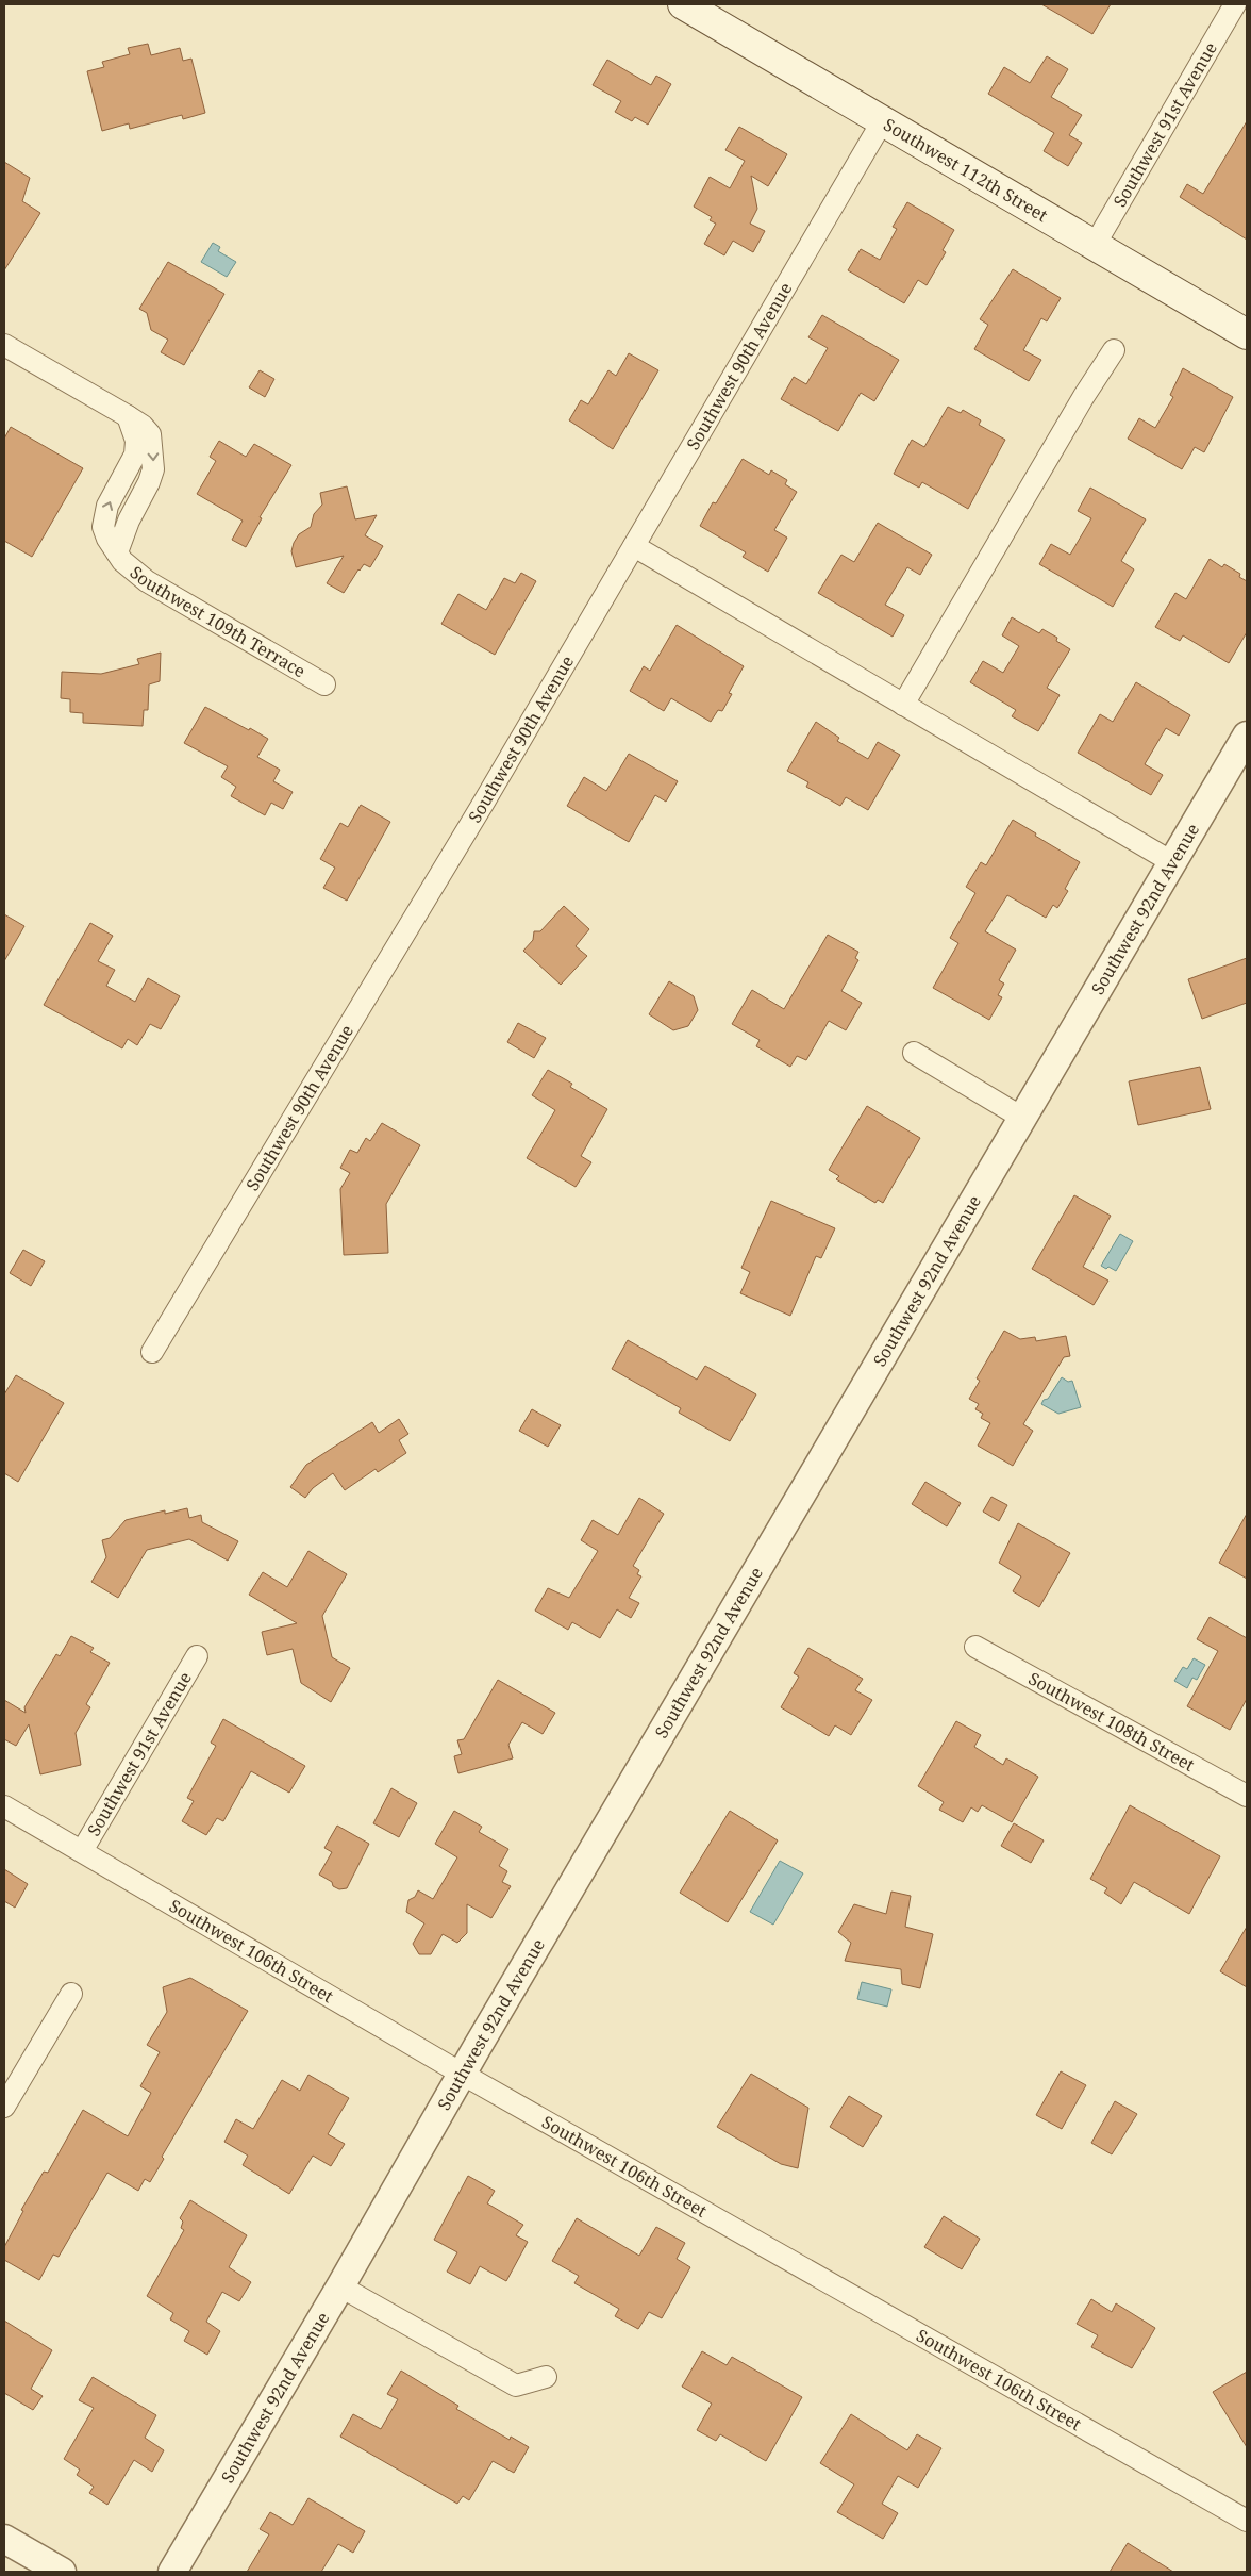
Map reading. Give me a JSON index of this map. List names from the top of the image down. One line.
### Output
{"streets":{"main road":["Southwest 112th Street"],"street":["Southwest 91st Avenue","Southwest 90th Avenue","Southwest 109th Terrace","Southwest 92nd Avenue","Southwest 108th Street","Southwest 106th Street"]},"crossings":[["Southwest 91st Avenue","Southwest 112th Street"],["Southwest 91st Avenue","Southwest 106th Street"],["Southwest 112th Street","Southwest 90th Avenue"],["Southwest 92nd Avenue","Southwest 106th Street"]]}
